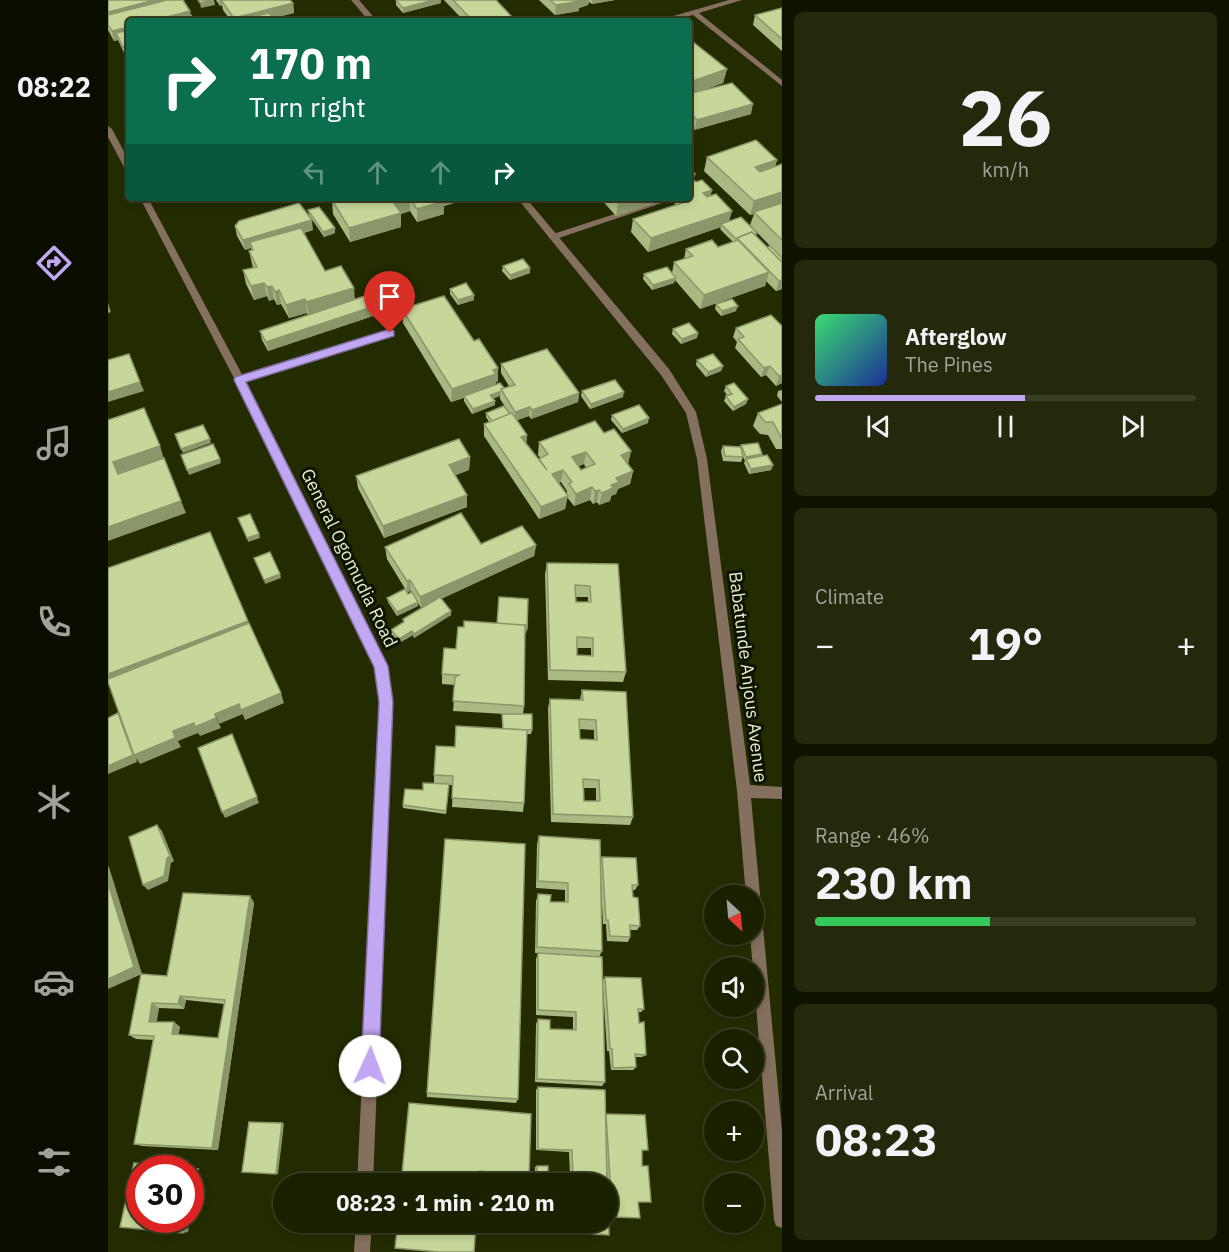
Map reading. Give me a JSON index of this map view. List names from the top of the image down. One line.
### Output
{"streets":{"street":["General Ogomudia Road","Babatunde Anjous Avenue"]},"north":"bottom right","page":{"tabs":"08:22","tile":[["26","km/h"],"Climate",["Range · 46%","230 km"],["Arrival","08:23"]],"turn":["170 m","Turn right"],"song":["Afterglow","The Pines"],"heat":["−","19°","+"],"map_buttons":["+","−"],"limit":"30","trip":"08:23 · 1 min · 210 m"}}
